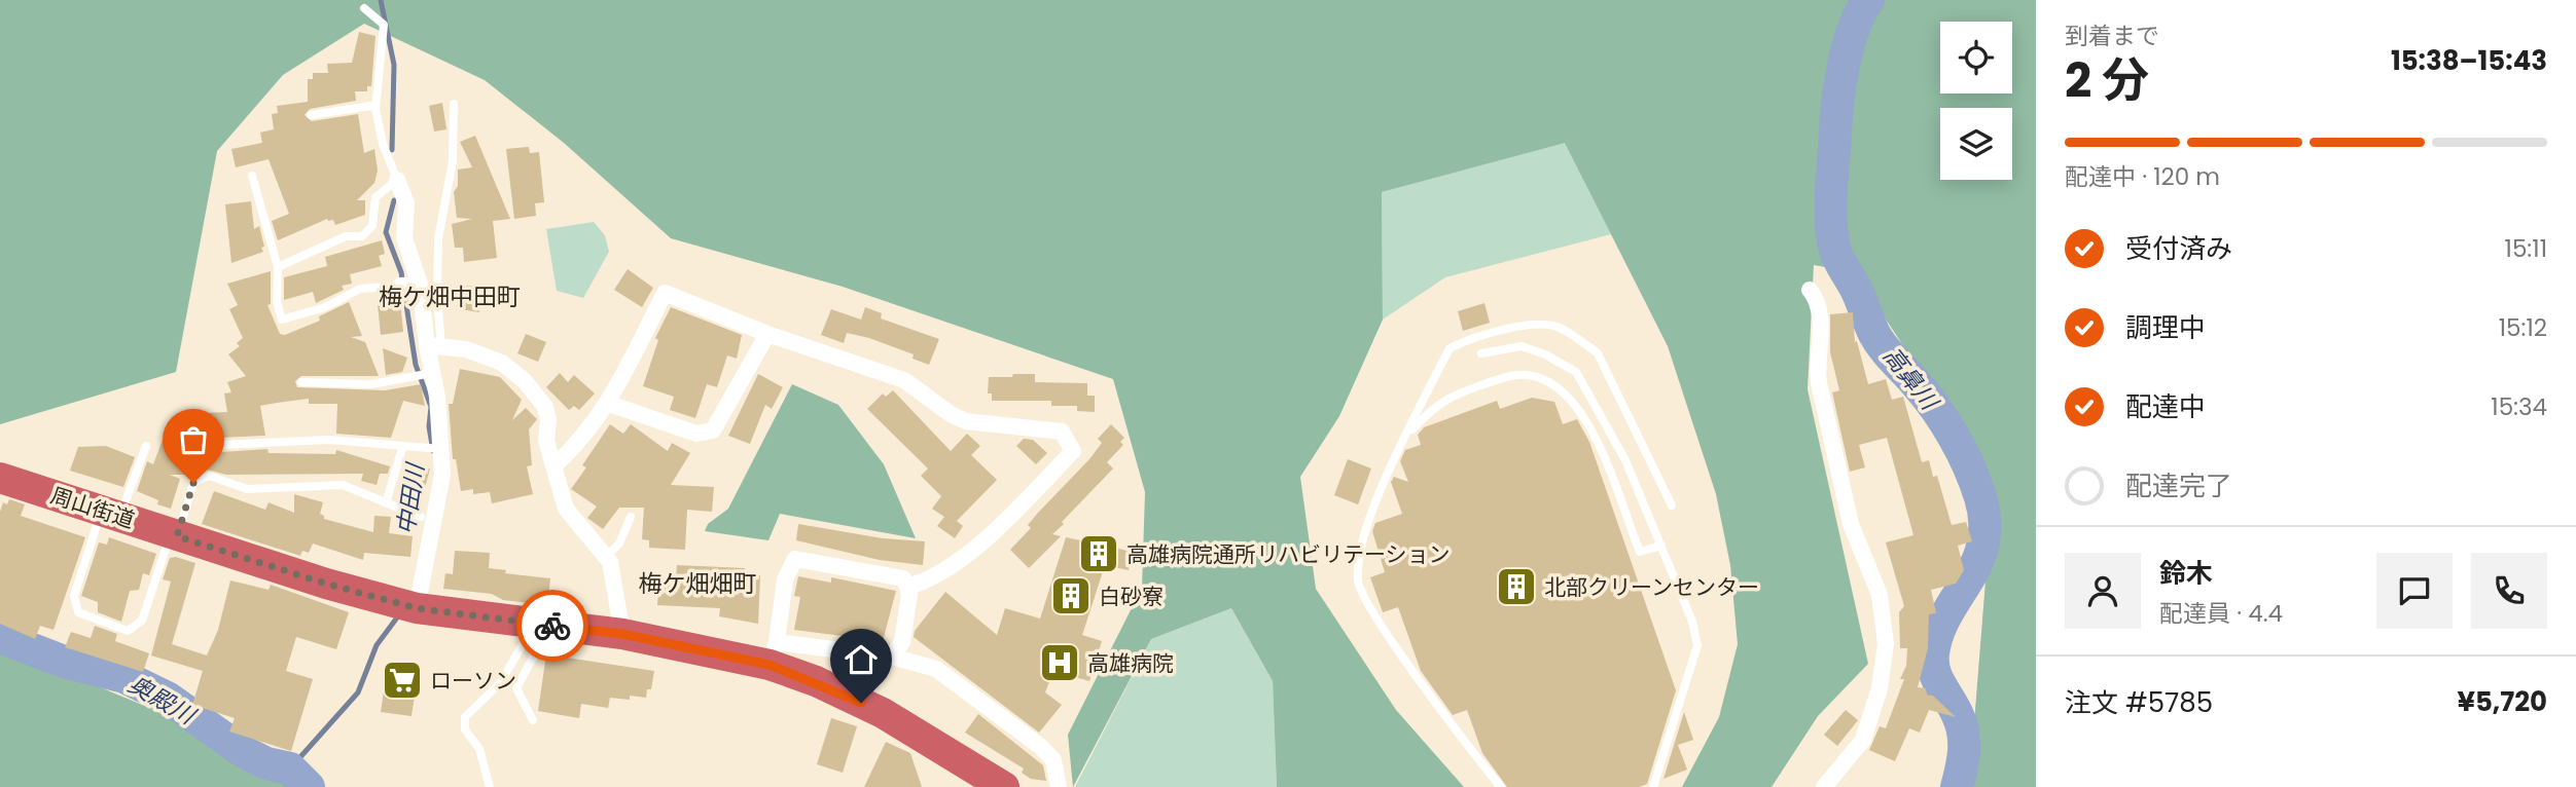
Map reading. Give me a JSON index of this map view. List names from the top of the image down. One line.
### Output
{"streets":{"highway":["周山街道"]},"districts":["梅ケ畑中田町","梅ケ畑畑町"],"water":["高鼻川","中田川","奥殿川"],"places":{"building":["高雄病院通所リハビリテーション","北部クリーンセンター","白砂寮"],"hospital":["高雄病院"],"supermarket":["ローソン"]},"page":{"heading":["2 分","到着まで","15:38–15:43"],"panel":["鈴木","配達員 · 4.4","注文 #5785","¥5,720"],"bar":"配達中 · 120 m","list":[["受付済み","15:11"],["調理中","15:12"],["配達中","15:34"],"配達完了"]}}
